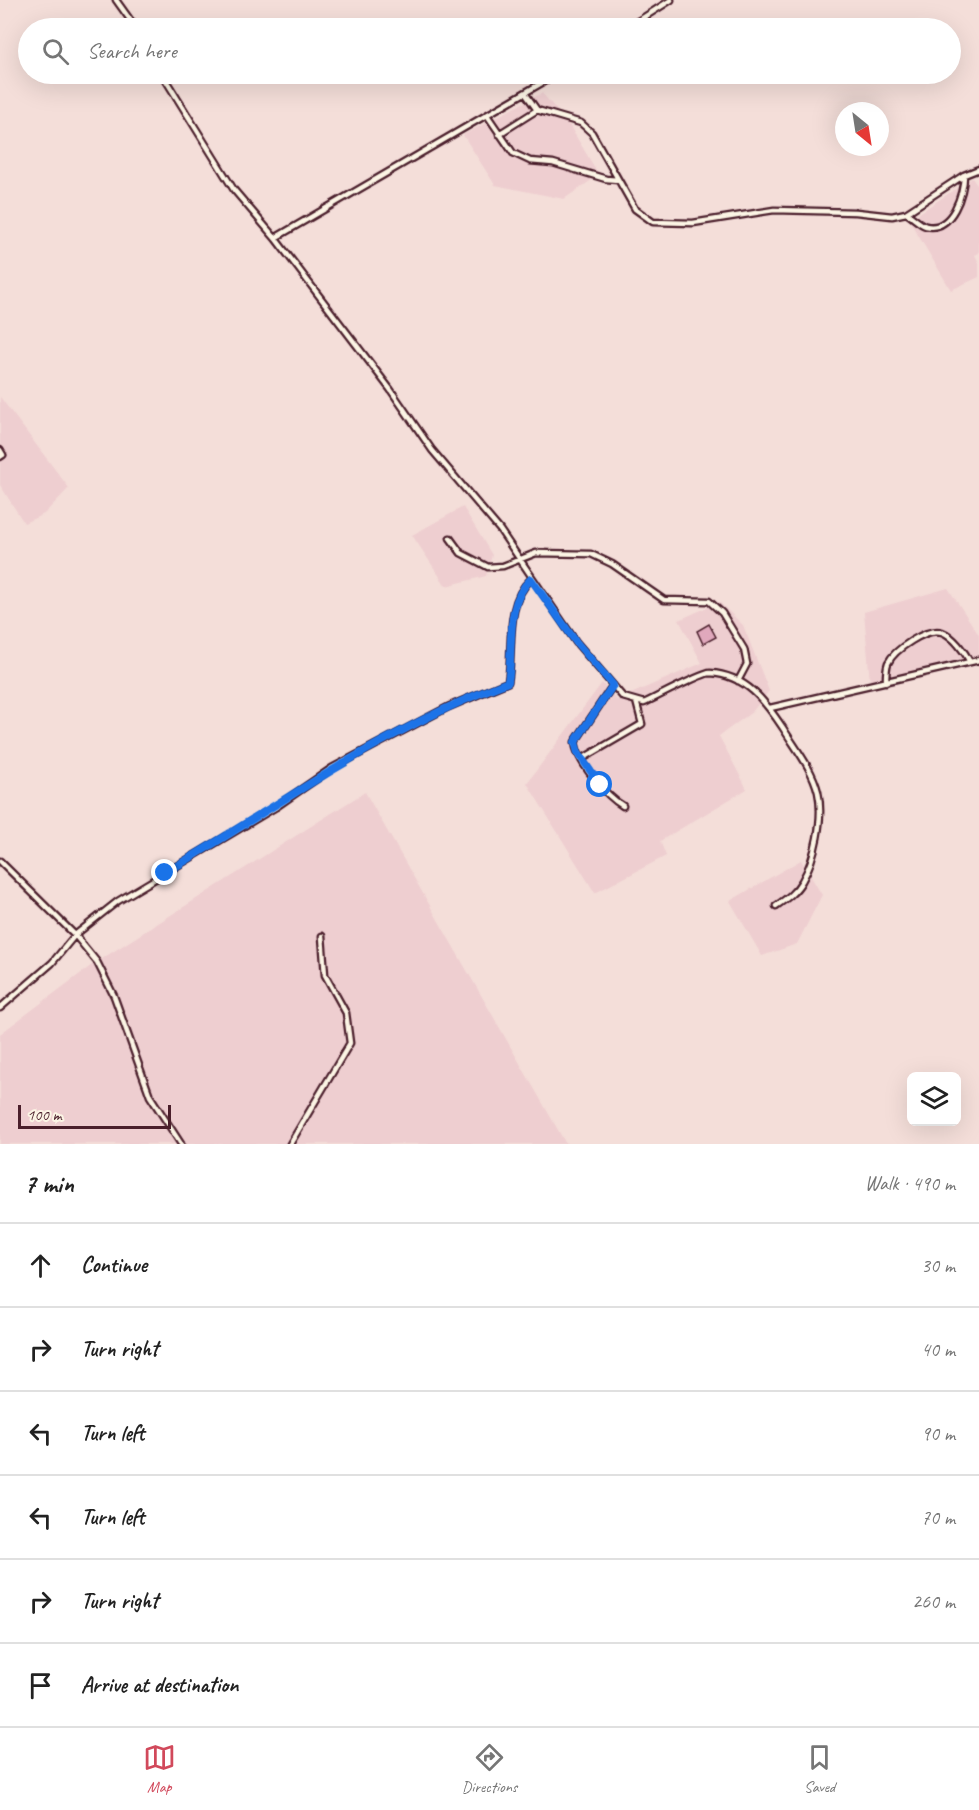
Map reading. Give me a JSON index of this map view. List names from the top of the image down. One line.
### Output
{"scale_bar":"100 m","north":"bottom right","page":{"search":"Search here","scale":"100 m","heading":["7 min","Walk · 490 m"],"list":[["Continue","30 m"],["Turn right","40 m"],["Turn left","90 m"],["Turn left","70 m"],["Turn right","260 m"],"Arrive at destination"],"nav":["Map","Directions","Saved"]}}
